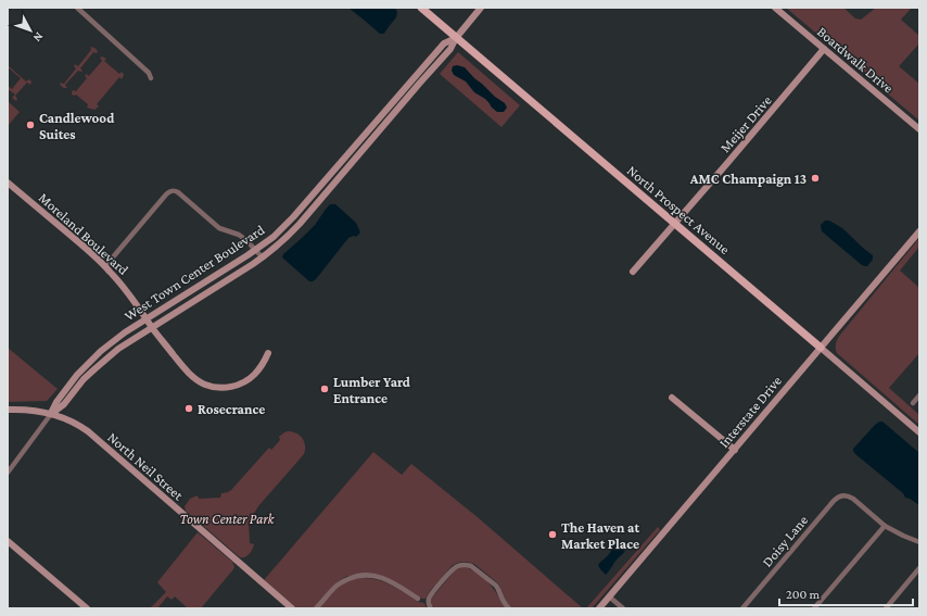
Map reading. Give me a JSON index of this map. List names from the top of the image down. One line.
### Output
{"streets":{"main road":["Boardwalk Drive","Meijer Drive","North Prospect Avenue","Moreland Boulevard","West Town Center Boulevard","Interstate Drive","North Neil Street"],"street":["Doisy Lane"]},"crossings":[["Boardwalk Drive","Meijer Drive"],["Meijer Drive","North Prospect Avenue"],["North Prospect Avenue","West Town Center Boulevard"],["North Prospect Avenue","Interstate Drive"],["Moreland Boulevard","West Town Center Boulevard"],["West Town Center Boulevard","North Neil Street"]],"parks":["Town Center Park"],"places":["Candlewood Suites","AMC Champaign 13","Lumber Yard Entrance","Rosecrance","The Haven at Market Place"],"scale_bar":"200 m","north":"bottom right"}
